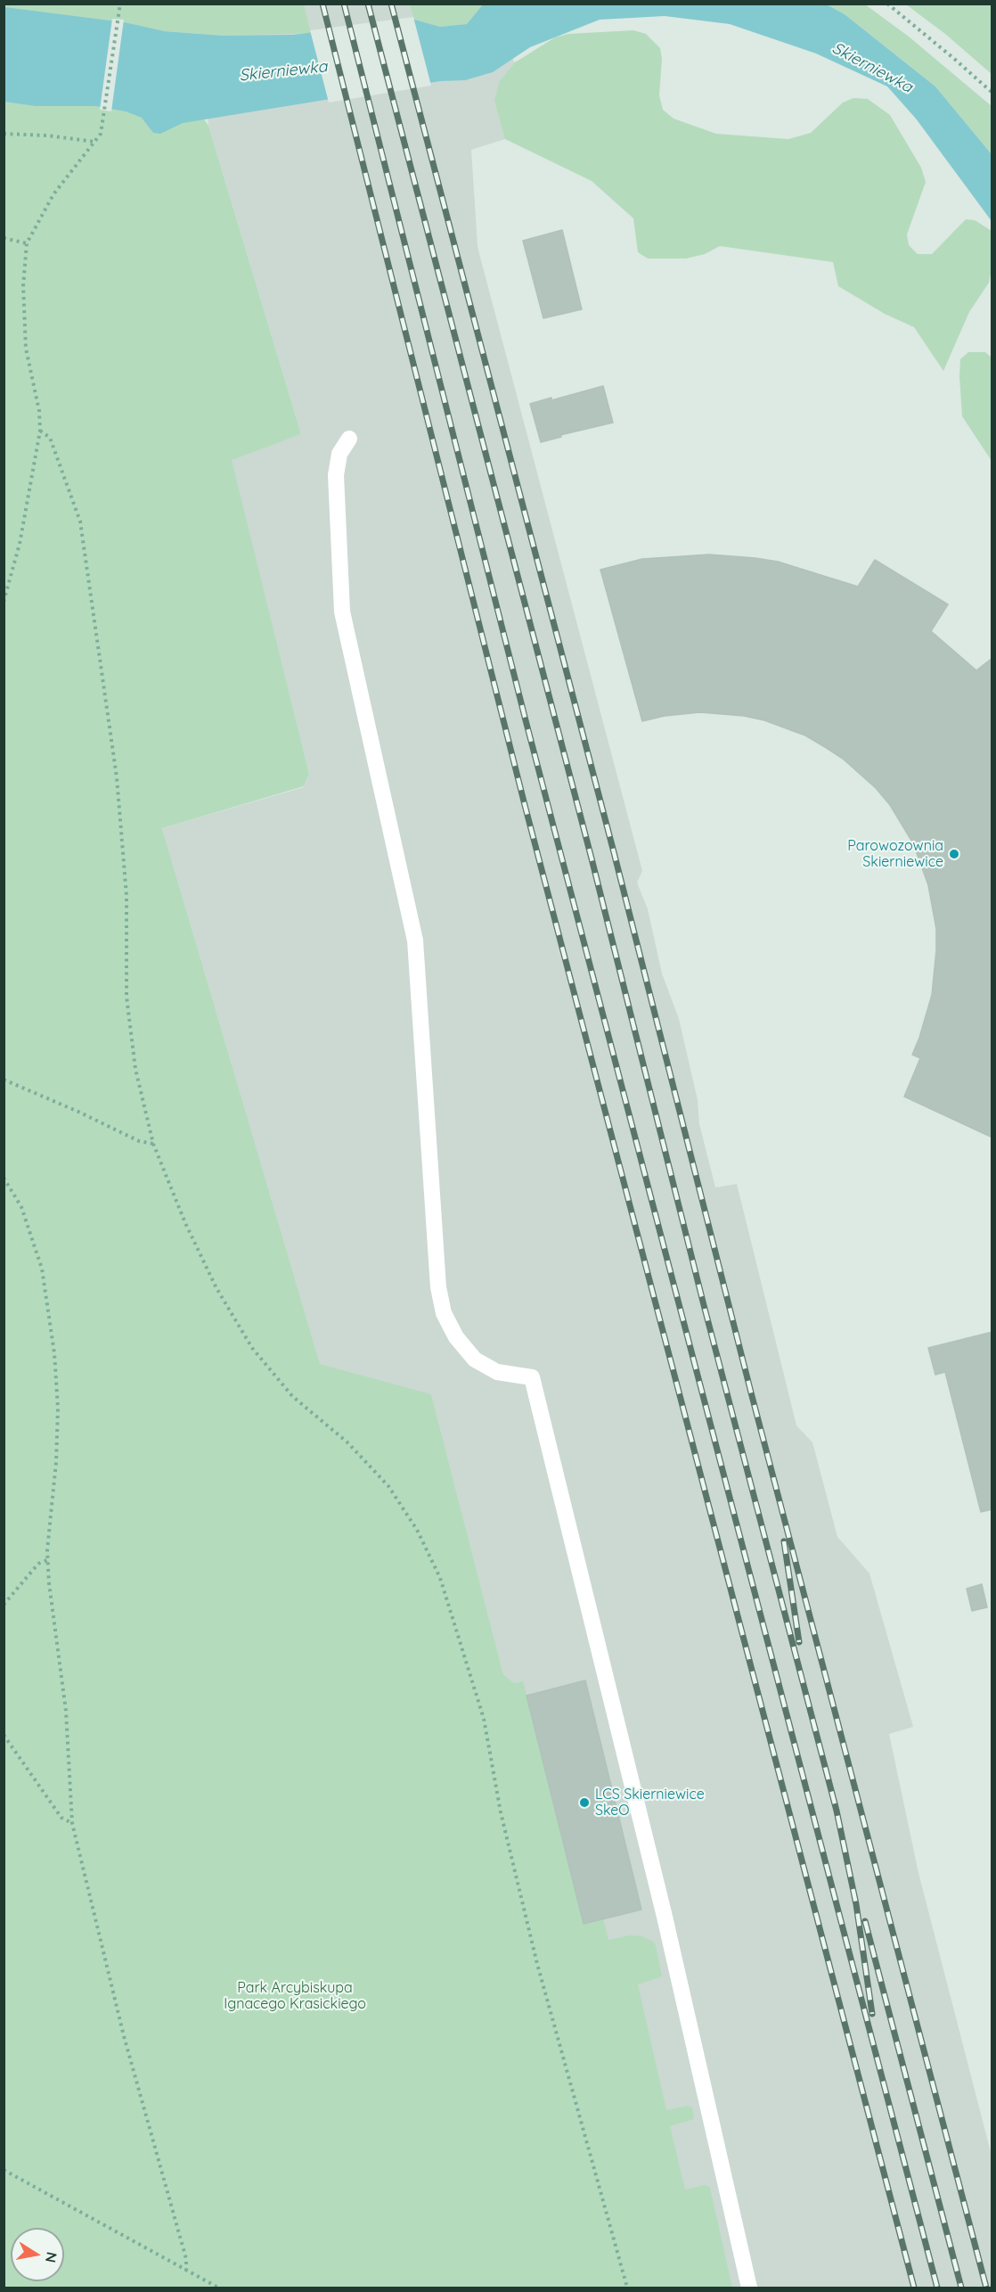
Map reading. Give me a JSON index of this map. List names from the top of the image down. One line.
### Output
{"water":["Skierniewka"],"parks":["Park Arcybiskupa Ignacego Krasickiego"],"places":["Parowozownia Skierniewice","LCS Skierniewice SkeO"],"north":"right"}
